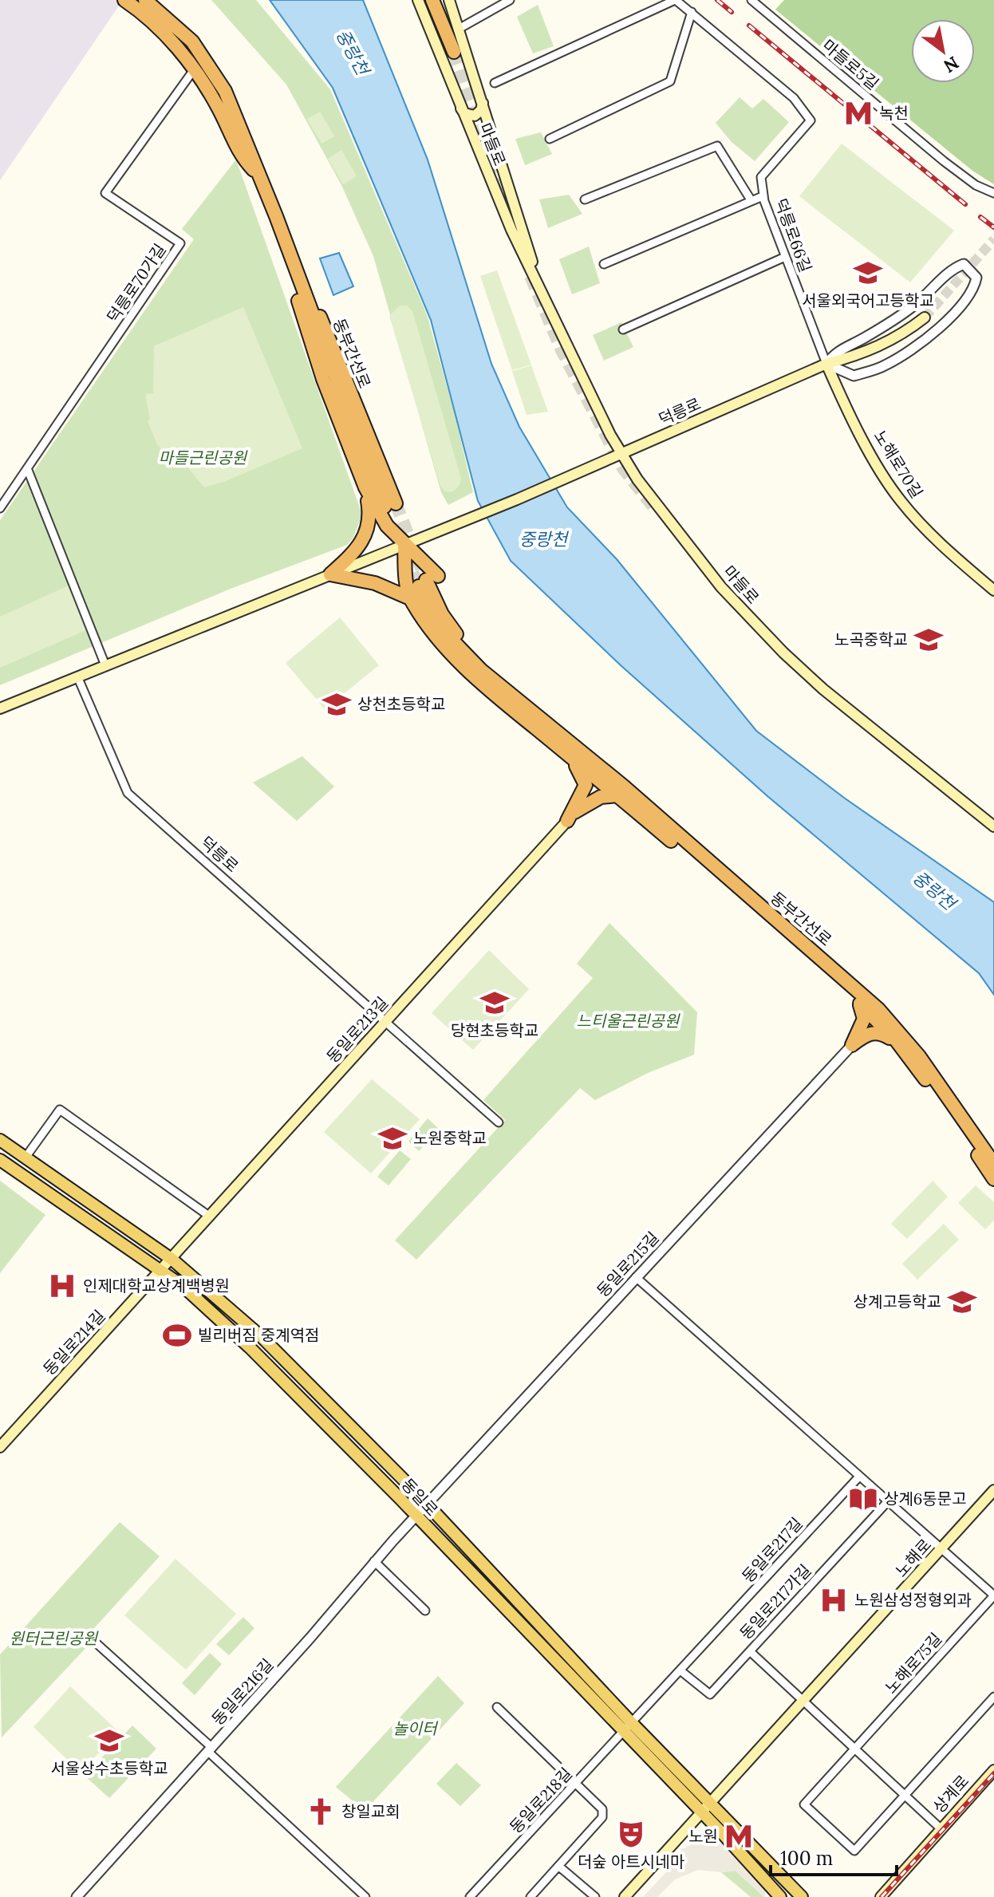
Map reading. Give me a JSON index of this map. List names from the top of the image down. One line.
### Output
{"streets":{"highway":["동부간선로"],"main road":["마들로","덕릉로","노해로70길","동일로213길","동일로214길","동일로","노해로","상계로"],"street":["마들로5길","덕릉로66길","덕릉로70가길","동일로215길","동일로217길","동일로217가길","노해로75길","동일로216길","동일로218길"]},"crossings":[["마들로","덕릉로"],["덕릉로66길","덕릉로"],["덕릉로66길","노해로70길"],["덕릉로","노해로70길"],["덕릉로","동일로213길"],["동일로213길","동일로214길"],["동일로213길","동일로"],["동일로215길","동일로"],["동일로215길","동일로216길"],["동일로214길","동일로"],["동일로","동일로217길"],["동일로","노해로"],["동일로","동일로216길"],["동일로","동일로218길"],["동일로217길","동일로217가길"],["동일로217길","동일로218길"],["노해로","노해로75길"]],"water":["중랑천"],"parks":["마들근린공원","느티울근린공원","원터근린공원","놀이터"],"places":{"metro station":["녹천","노원"],"school or university":["서울외국어고등학교","노곡중학교","상천초등학교","당현초등학교","노원중학교","상계고등학교","서울상수초등학교"],"hospital":["인제대학교상계백병원","노원삼성정형외과"],"sports":["빌리버짐 중계역점"],"library":["상계6동문고"],"church":["창일교회"],"theatre":["더숲 아트시네마"]},"scale_bar":"100 m","north":"bottom right"}
